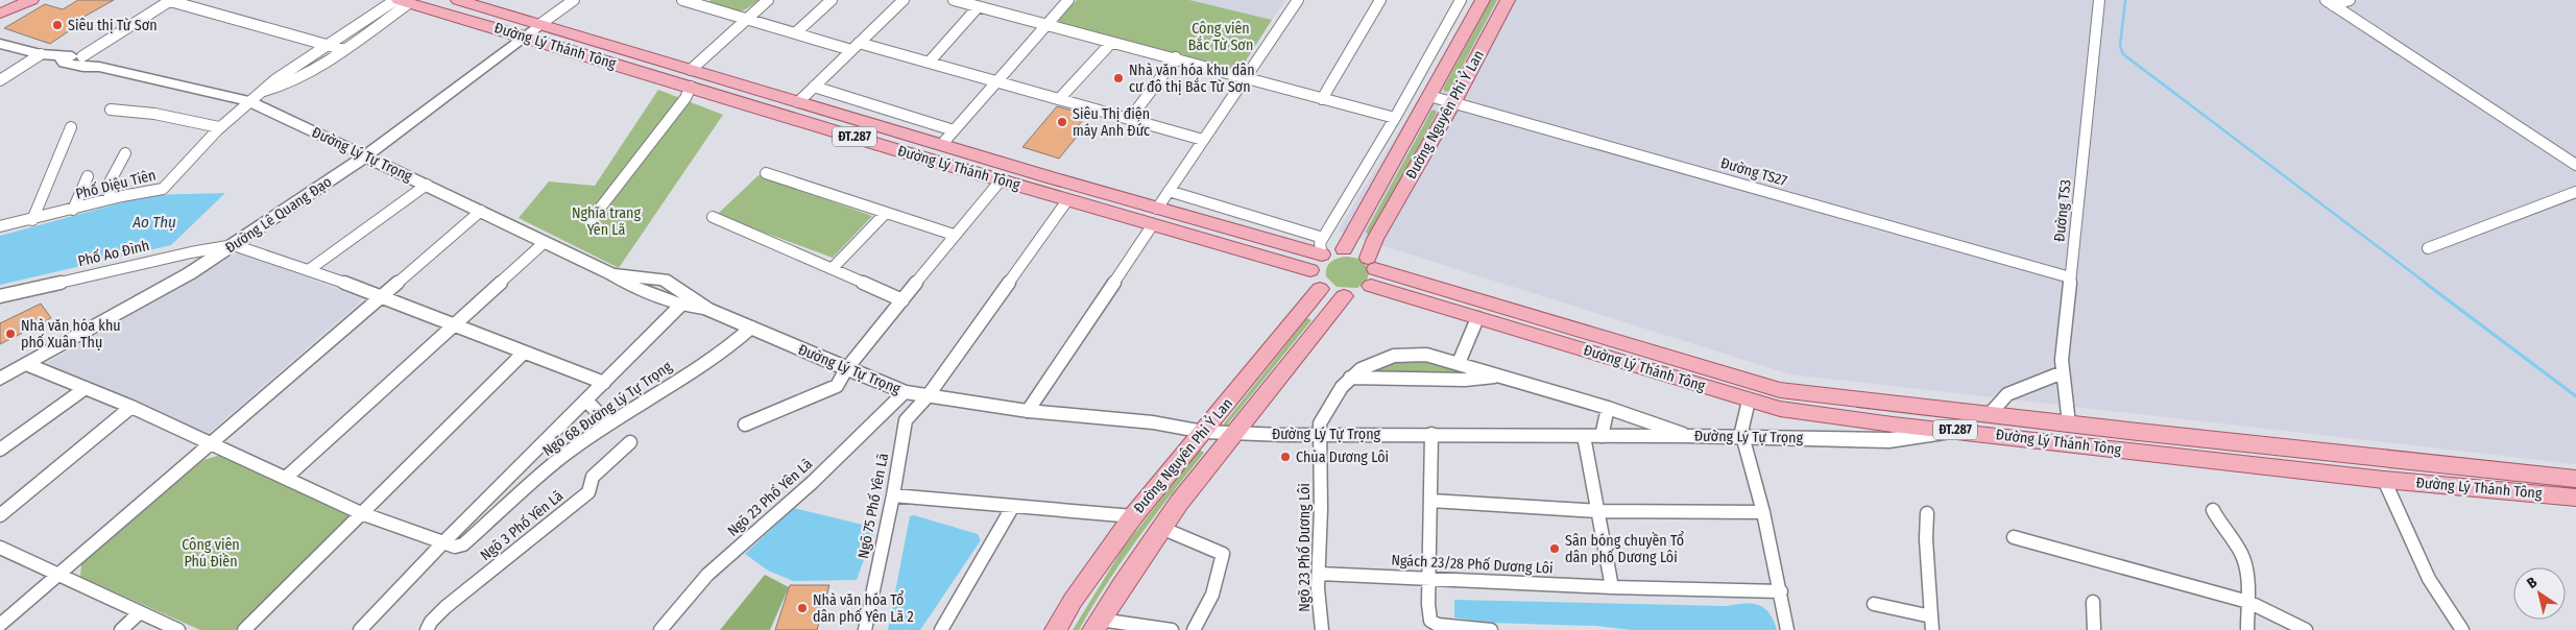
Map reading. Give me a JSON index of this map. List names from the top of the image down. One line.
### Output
{"streets":{"main road":["Đường Lý Thánh Tông","Đường Nguyên Phi Ỷ Lan","ĐT.287","Đường Lý Tự Trọng","Đường Lê Quang Đạo"],"street":["Đường TS27","Phố Diệu Tiên","Đường TS3","Phố Ao Đình","Ngõ 68 Đường Lý Tự Trọng","Ngõ 23 Phố Yên Lã","Ngõ 75 Phố Yên Lã","Ngõ 3 Phố Yên Lã","Ngõ 23 Phố Dương Lôi","Ngách 23/28 Phố Dương Lôi"]},"crossings":[["Đường Lý Thánh Tông","Đường Nguyên Phi Ỷ Lan"],["Đường Lý Thánh Tông","Đường Lý Tự Trọng"],["Đường Lý Thánh Tông","Phố Diệu Tiên"],["Đường Lý Thánh Tông","Đường TS3"],["Đường Lý Thánh Tông","Đường Lê Quang Đạo"],["Đường Lý Thánh Tông","Ngõ 75 Phố Yên Lã"],["Đường Nguyên Phi Ỷ Lan","Đường Lý Tự Trọng"],["Đường Nguyên Phi Ỷ Lan","Đường TS27"],["Đường Lý Tự Trọng","Phố Diệu Tiên"],["Đường Lý Tự Trọng","Đường Lê Quang Đạo"],["Đường Lý Tự Trọng","Ngõ 68 Đường Lý Tự Trọng"],["Đường Lý Tự Trọng","Ngõ 23 Phố Yên Lã"],["Đường Lý Tự Trọng","Ngõ 75 Phố Yên Lã"],["Đường Lý Tự Trọng","Ngõ 23 Phố Dương Lôi"],["Đường TS27","Đường TS3"],["Đường Lê Quang Đạo","Phố Ao Đình"],["Ngõ 23 Phố Dương Lôi","Ngách 23/28 Phố Dương Lôi"]],"water":["Ao Thụ"],"parks":["Công viên Bắc Từ Sơn","Nghĩa trang Yên Lã","Công viên Phú Điền"],"places":["Siêu thị Từ Sơn","Nhà văn hóa khu dân cư đô thị Bắc Từ Sơn","Siêu Thị điện máy Anh Đức","Nhà văn hóa khu phố Xuân Thụ","Chùa Dương Lôi","Sân bóng chuyền Tổ dân phố Dương Lôi","Nhà văn hóa Tổ dân phố Yên Lã 2"],"north":"top left"}
